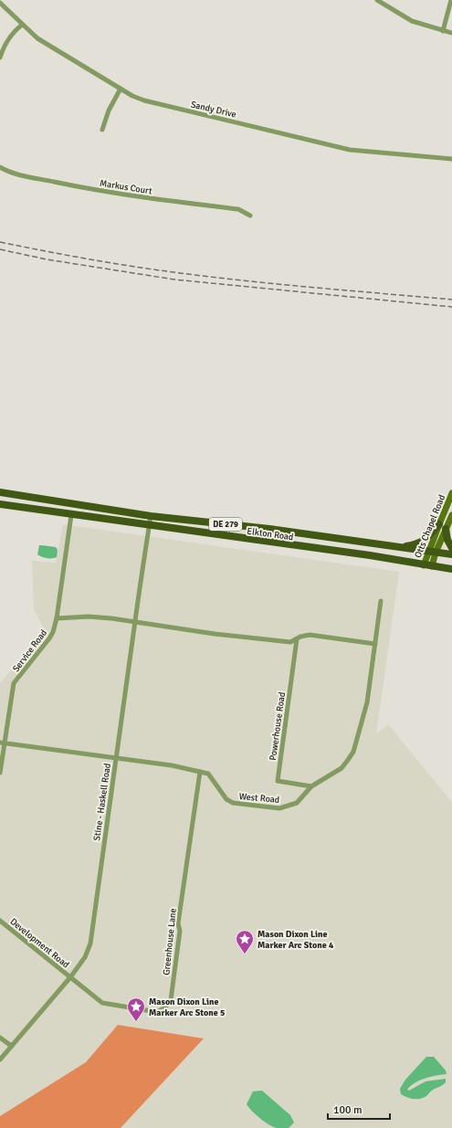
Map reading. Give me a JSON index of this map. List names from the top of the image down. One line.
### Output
{"streets":{"main road":["DE 279","Otts Chapel Road","Elkton Road"],"street":["Sandy Drive","Markus Court","Service Road","Powerhouse Road","West Road","Stine - Haskell Road","Greenhouse Lane","Development Road"]},"crossings":[["Otts Chapel Road","Elkton Road"],["Elkton Road","Service Road"],["Elkton Road","Stine - Haskell Road"],["Service Road","West Road"],["Powerhouse Road","West Road"],["West Road","Stine - Haskell Road"],["West Road","Greenhouse Lane"],["Stine - Haskell Road","Greenhouse Lane"],["Stine - Haskell Road","Development Road"],["Greenhouse Lane","Development Road"]],"places":{"place":["Mason Dixon Line Marker Arc Stone 4","Mason Dixon Line Marker Arc Stone 5"]},"scale_bar":"100 m"}
